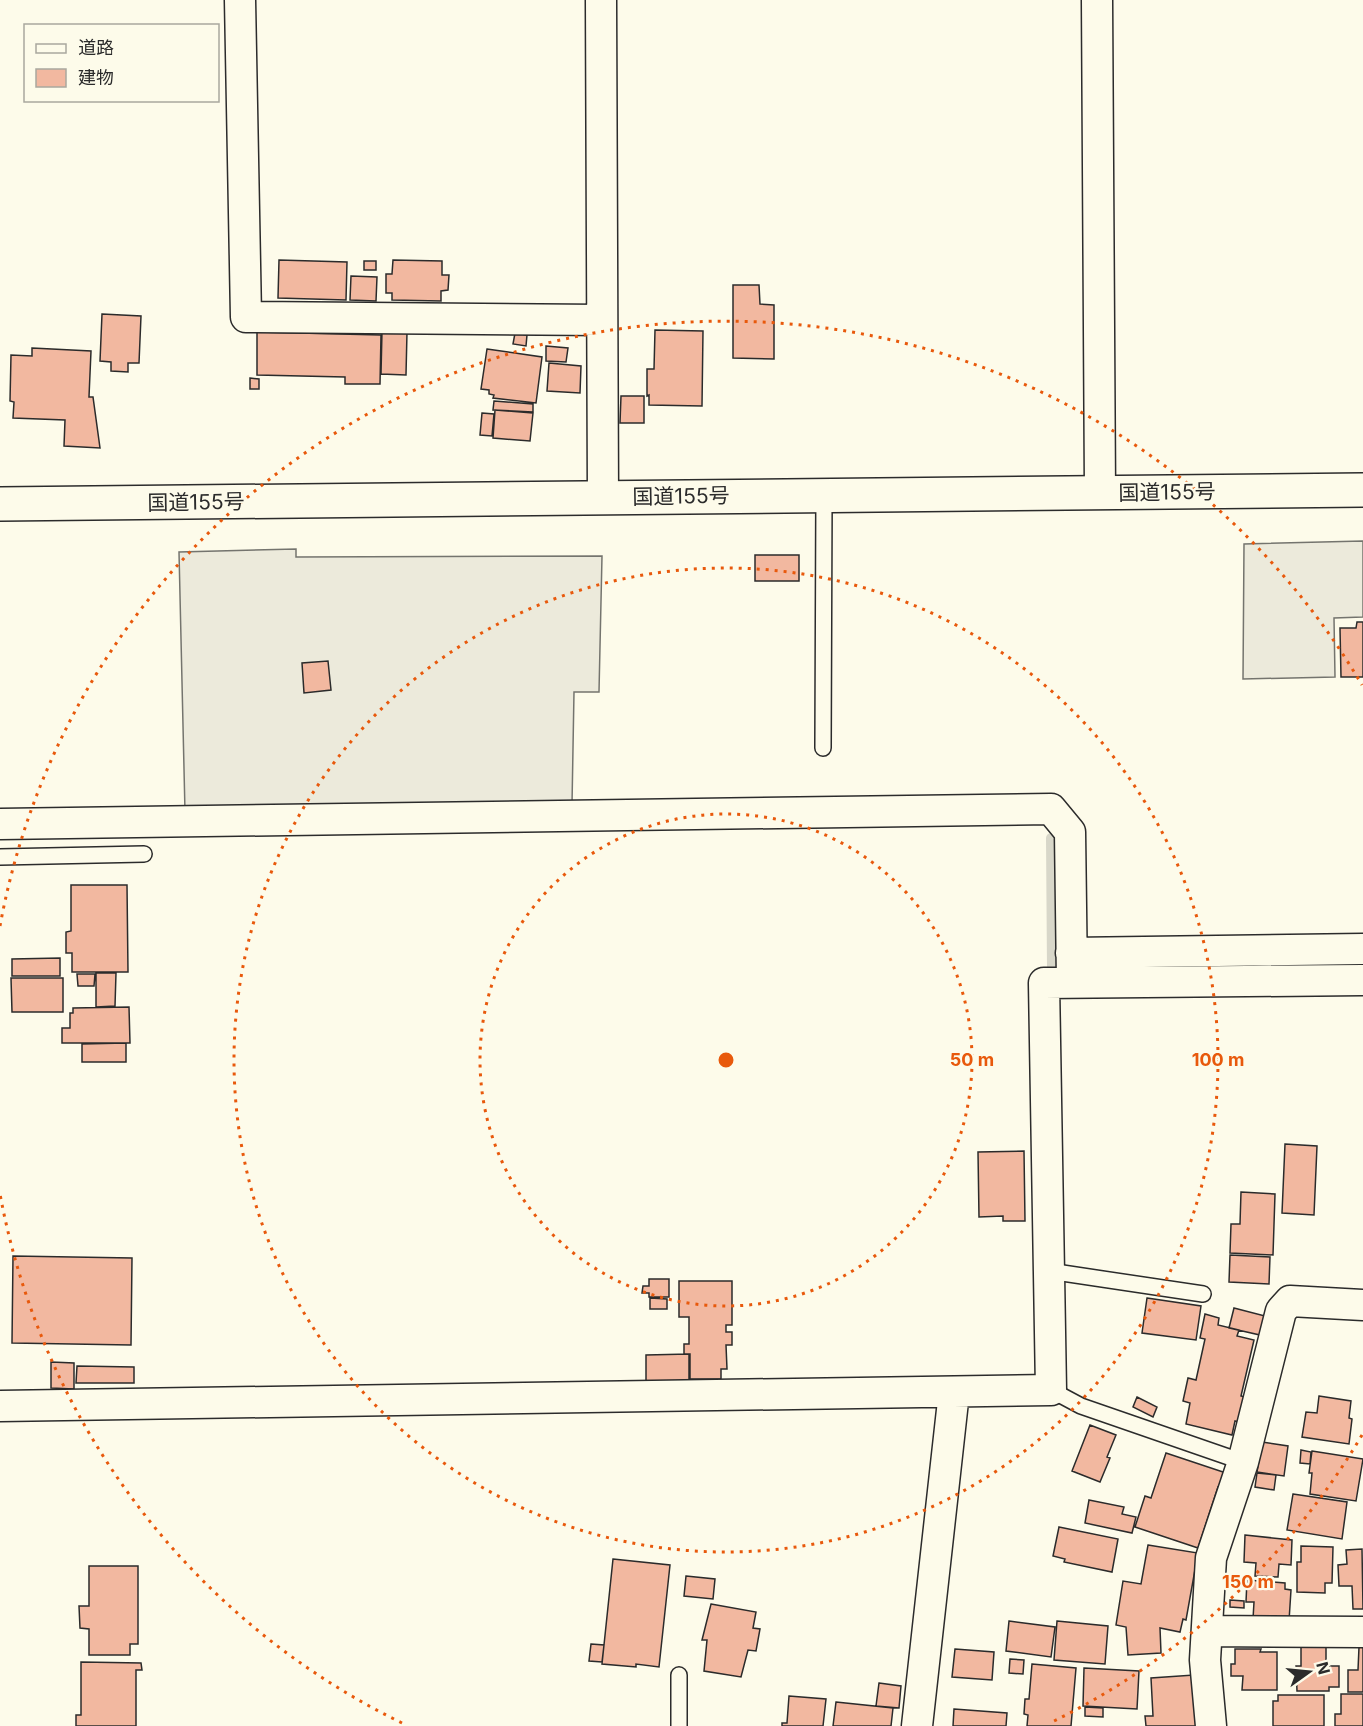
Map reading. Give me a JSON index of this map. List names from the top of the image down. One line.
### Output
{"streets":{"highway":["国道155号"]},"legend":["道路","建物"],"north":"right","rings":["50 m","100 m","150 m"]}
